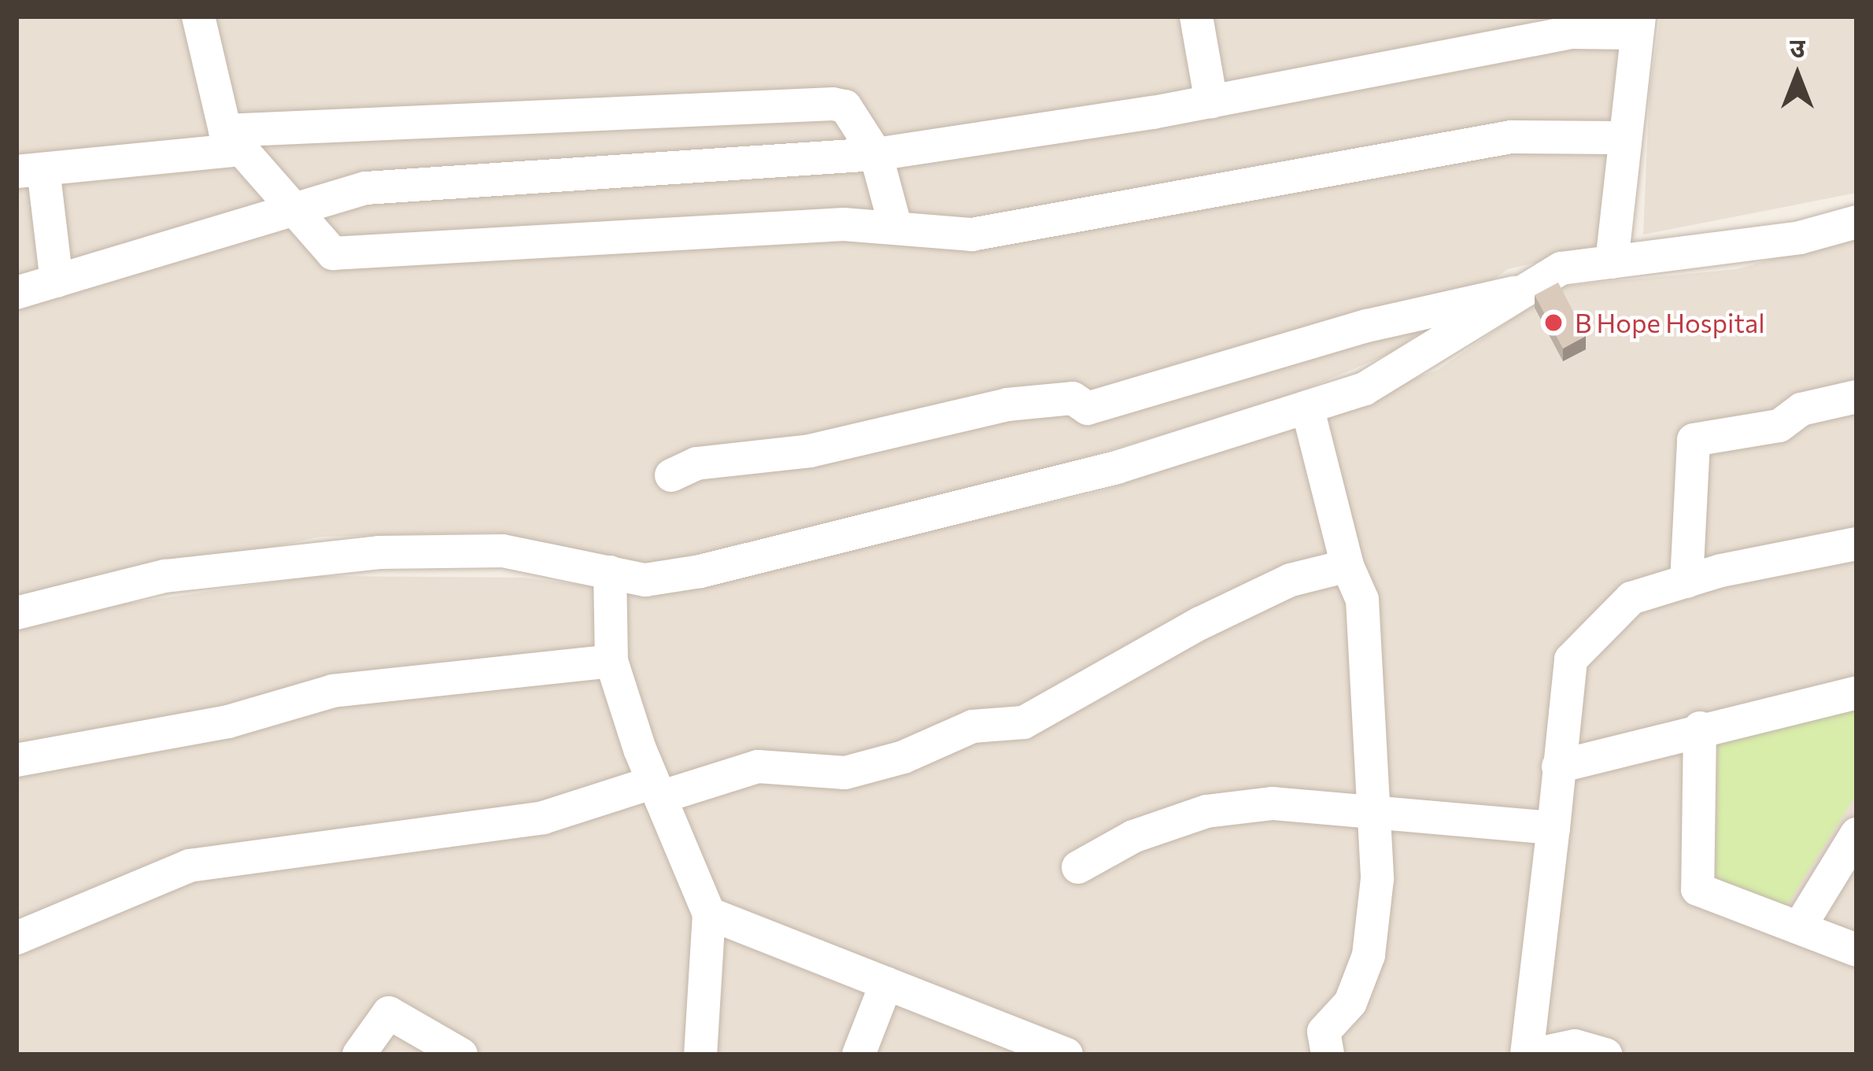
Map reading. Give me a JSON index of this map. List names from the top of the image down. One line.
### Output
{"places":["B Hope Hospital"],"north":"top"}
